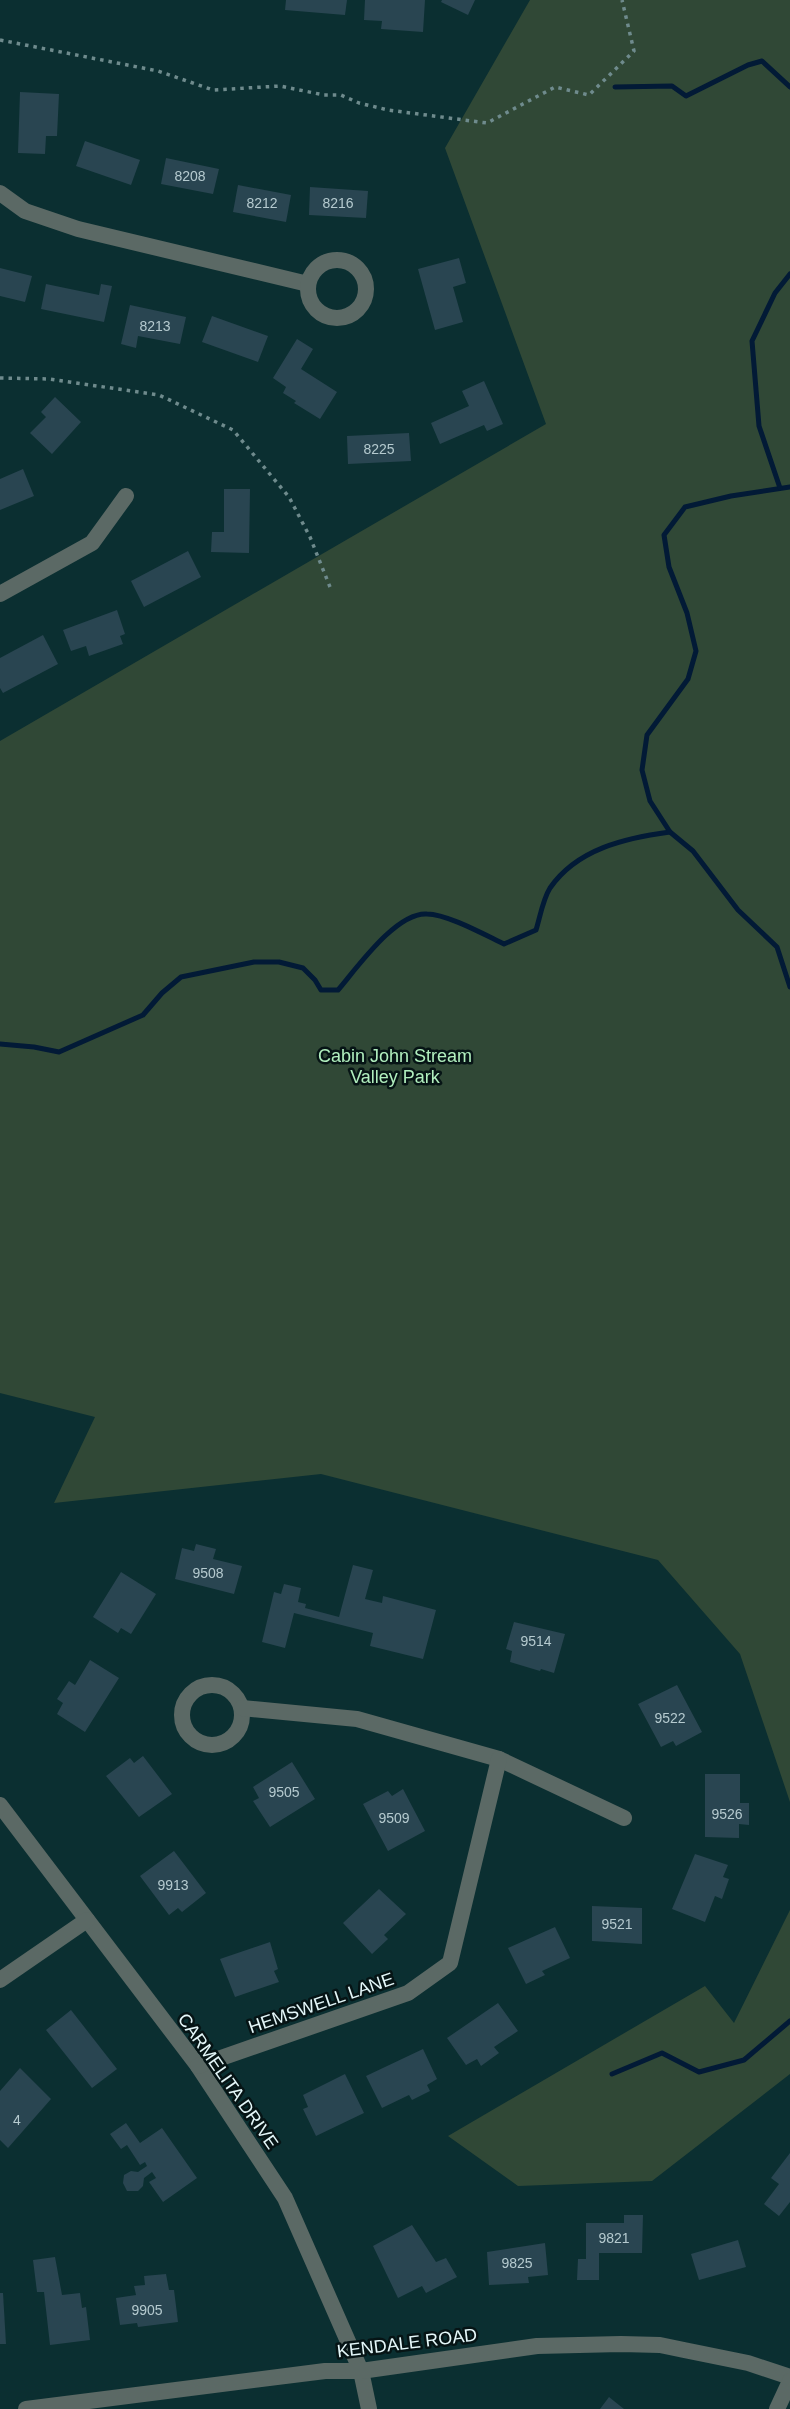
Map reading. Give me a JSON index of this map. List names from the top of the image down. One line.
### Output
{"streets":{"street":["HEMSWELL LANE","CARMELITA DRIVE","KENDALE ROAD"]},"crossings":[["HEMSWELL LANE","CARMELITA DRIVE"],["CARMELITA DRIVE","KENDALE ROAD"]],"parks":["Cabin John Stream Valley Park"],"house_numbers":["8208","8212","8216","8213","8225","9508","9514","9522","9505","9526","9509","9913","9521","4","9821","9825","9905"]}
